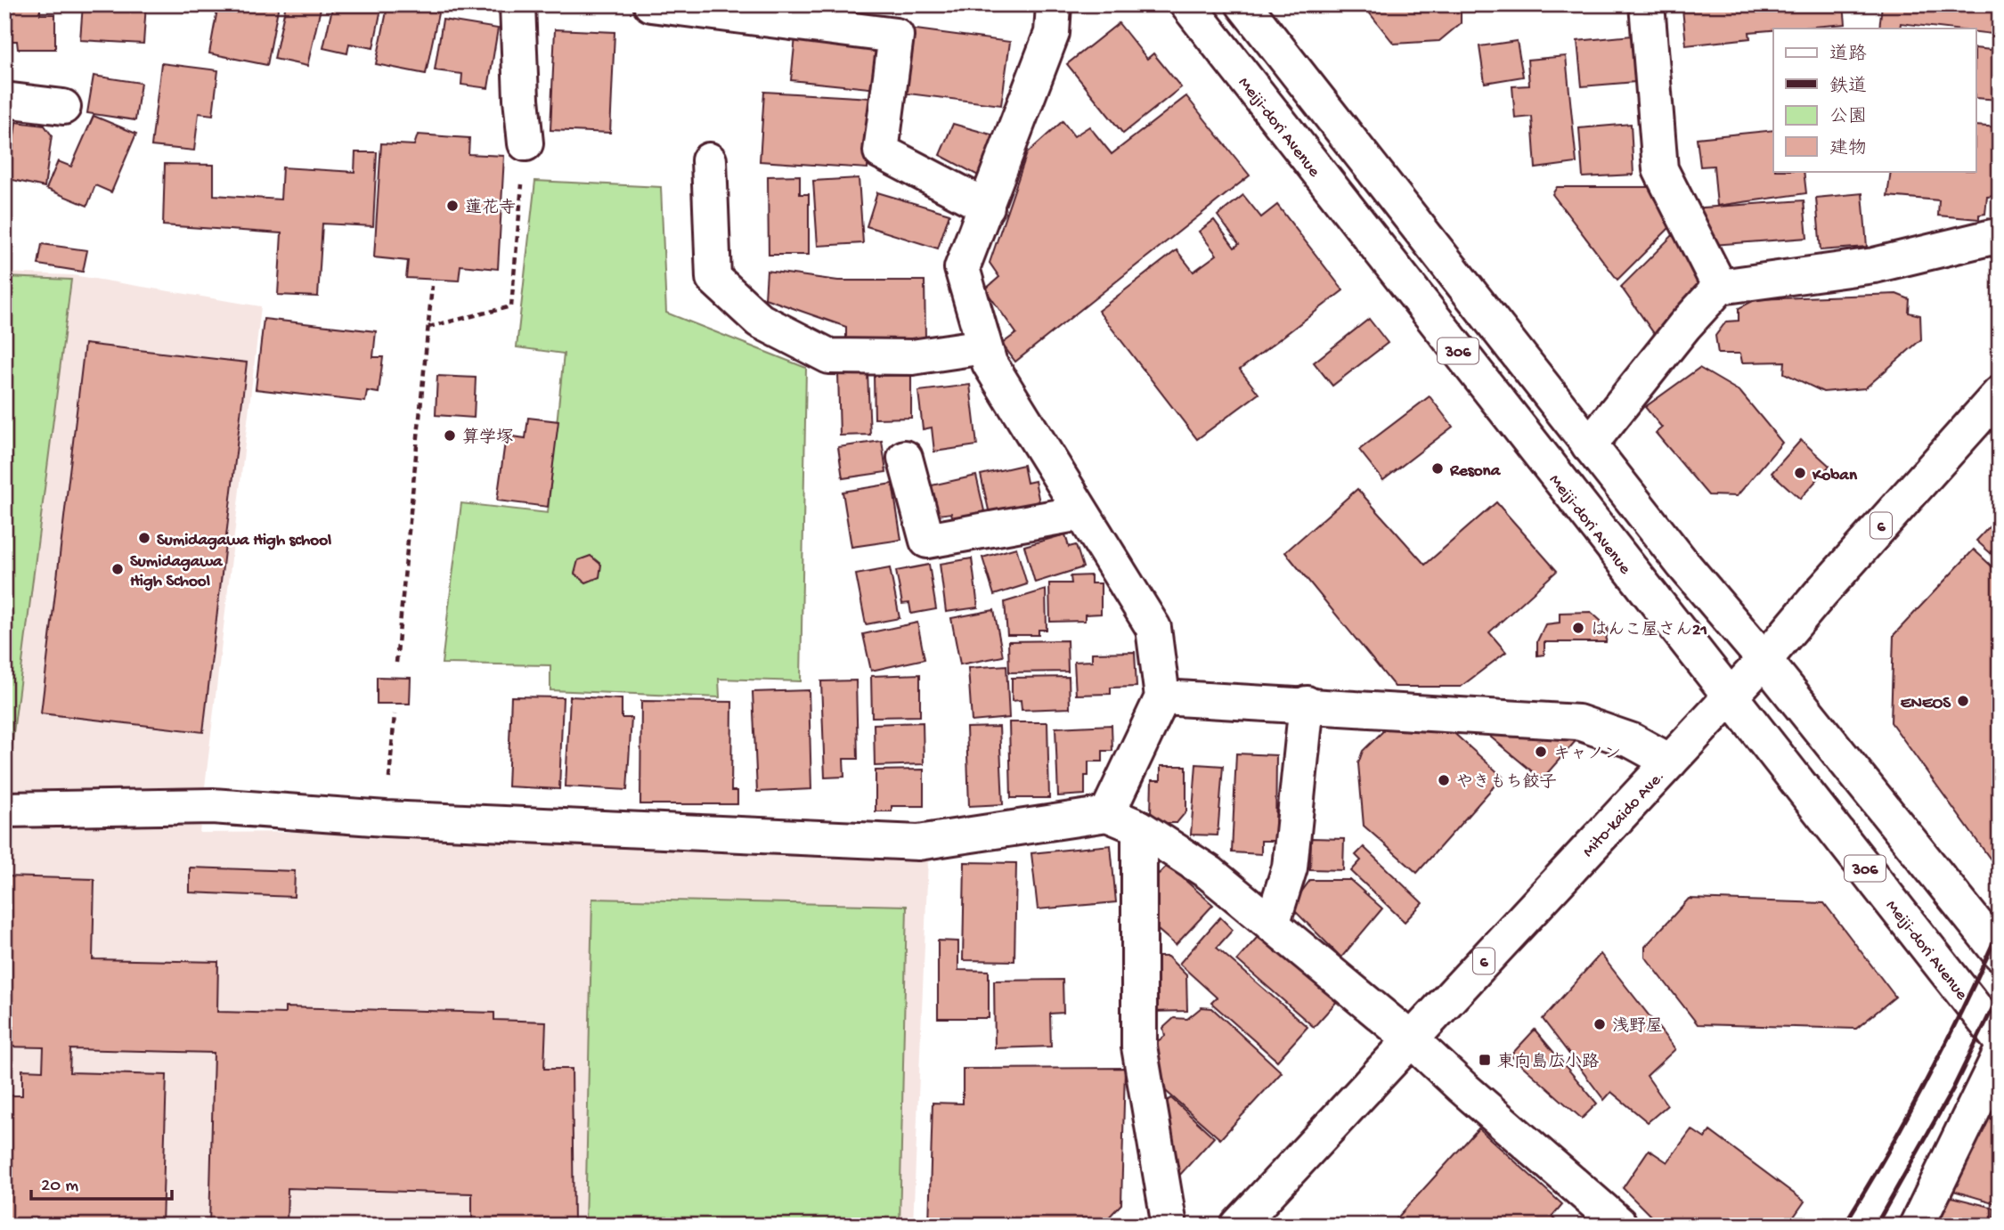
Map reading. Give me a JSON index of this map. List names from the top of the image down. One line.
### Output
{"streets":{"main road":["Meiji-dori Avenue","306","6","Mito-kaido Ave."]},"crossings":[["Meiji-dori Avenue","Mito-kaido Ave."],["306","Mito-kaido Ave."]],"places":{"other":["蓮花寺","算学塚","Resona","Koban","Sumidagawa High school","Sumidagawa High School","はんこ屋さん21","ENEOS","キャノン","やきもち餃子","浅野屋"],"transit":["東向島広小路"]},"legend":["道路","鉄道","公園","建物"],"scale_bar":"20 m"}
